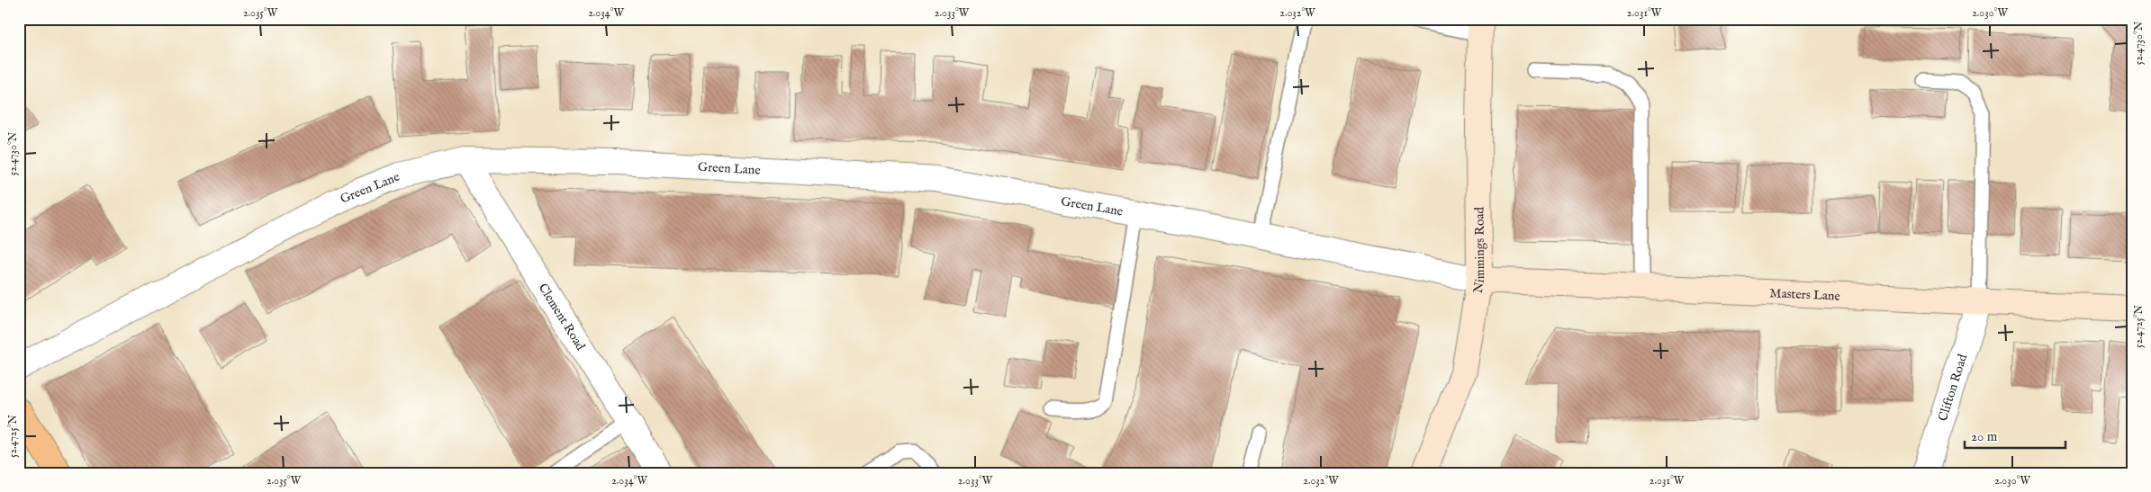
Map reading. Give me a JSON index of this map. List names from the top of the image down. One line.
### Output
{"streets":{"street":["Green Lane","Nimmings Road","Masters Lane","Clement Road","Clifton Road"]},"crossings":[["Green Lane","Nimmings Road"],["Green Lane","Masters Lane"],["Green Lane","Clement Road"],["Nimmings Road","Masters Lane"],["Masters Lane","Clifton Road"]],"scale_bar":"20 m","coordinates":["2.035°W","2.034°W","2.033°W","2.032°W","2.031°W","2.030°W","52.4730°N","52.4725°N"]}
